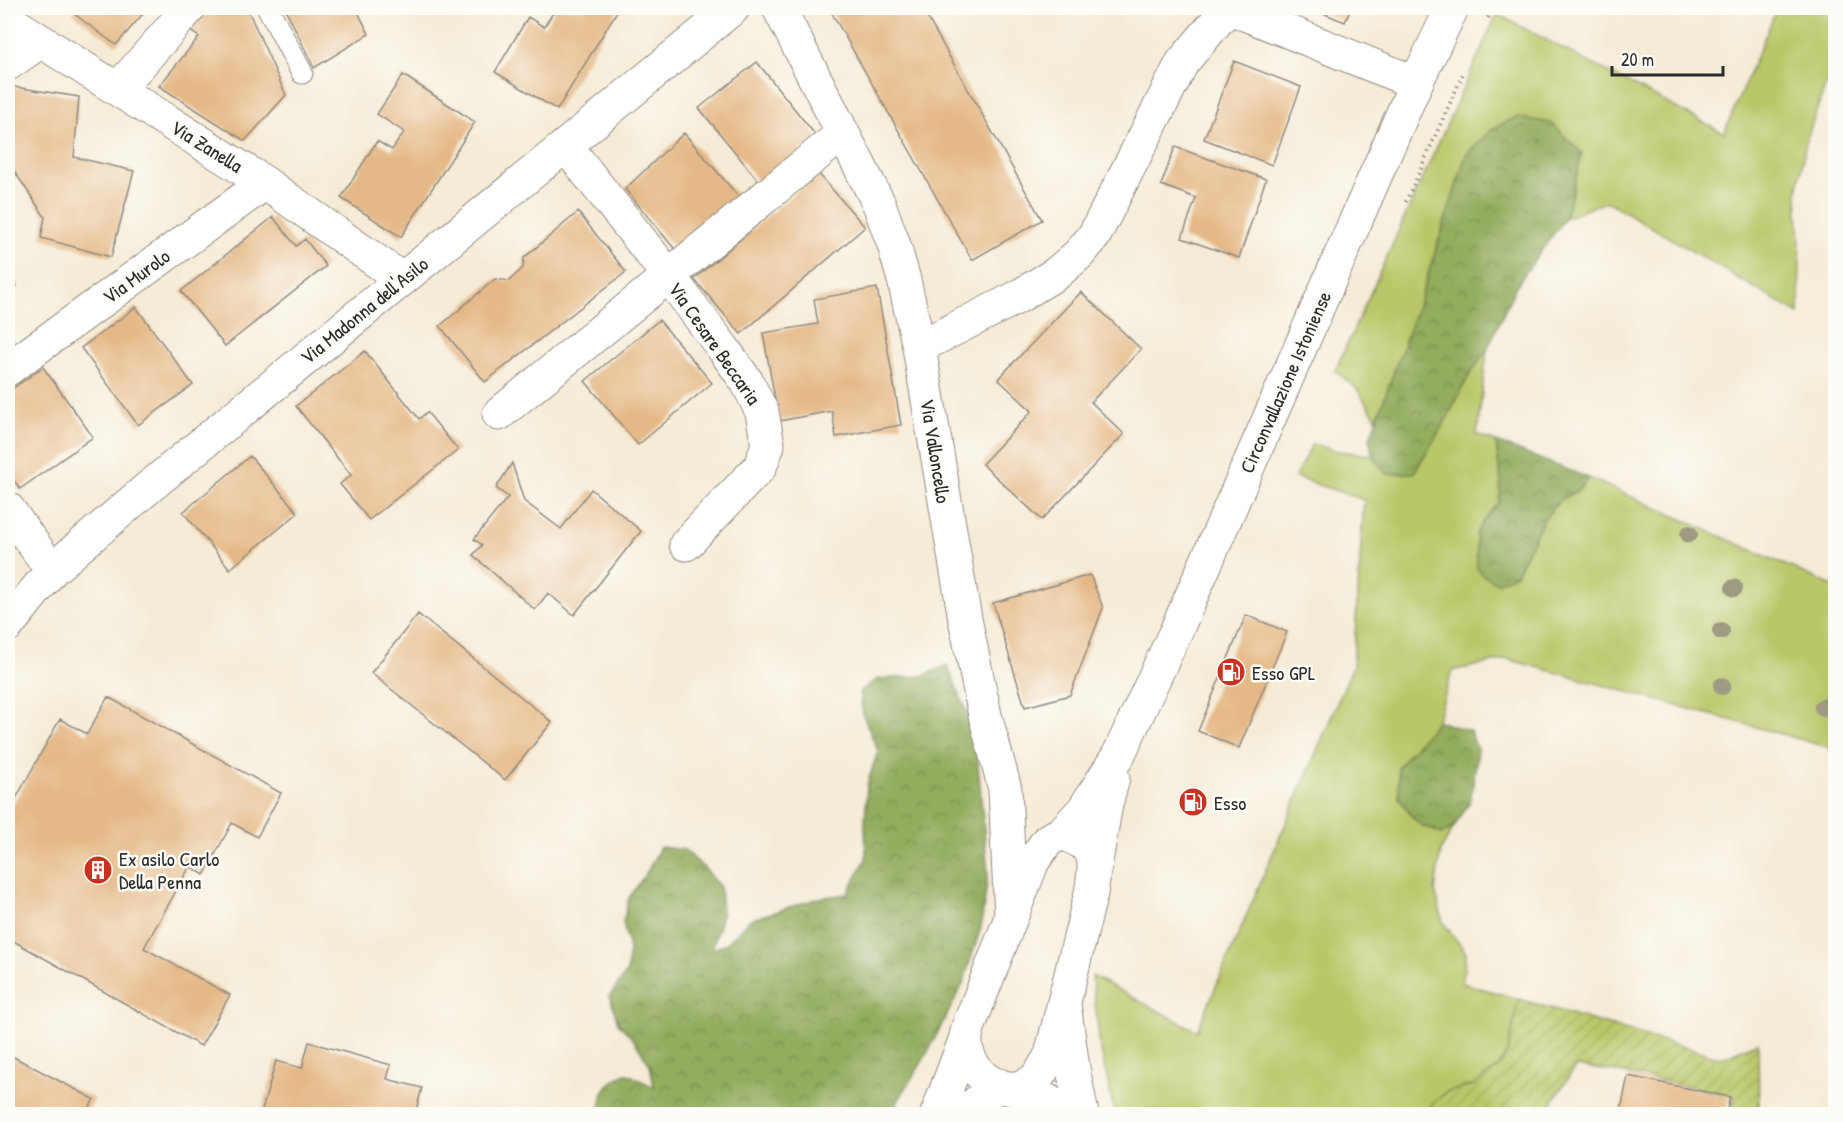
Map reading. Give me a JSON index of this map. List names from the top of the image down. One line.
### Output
{"streets":{"street":["Via Zanella","Via Murolo","Via Madonna dell'Asilo","Via Cesare Beccaria","Circonvallazione Istoniense","Via Valloncello"]},"crossings":[["Via Zanella","Via Murolo"],["Via Zanella","Via Madonna dell'Asilo"],["Via Madonna dell'Asilo","Via Cesare Beccaria"],["Circonvallazione Istoniense","Via Valloncello"]],"places":{"fuel station":["Esso GPL","Esso"],"building":["Ex asilo Carlo Della Penna"]},"scale_bar":"20 m"}
